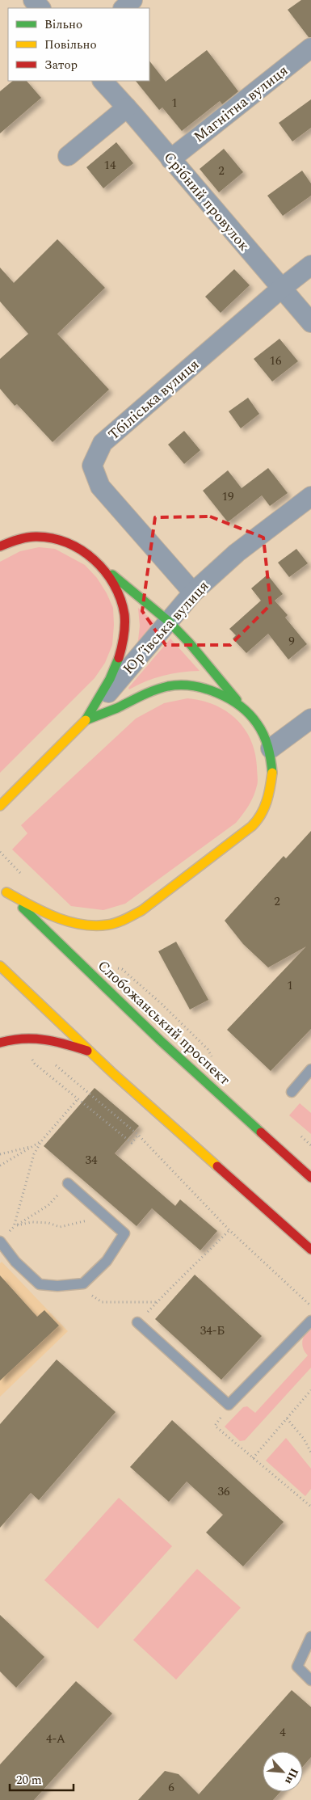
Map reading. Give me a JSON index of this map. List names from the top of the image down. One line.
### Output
{"streets":{"main road":["Слобожанський проспект"],"street":["Магнітна вулиця","Срібний провулок","Тбіліська вулиця","Юрʼївська вулиця"]},"crossings":[["Магнітна вулиця","Срібний провулок"],["Срібний провулок","Тбіліська вулиця"],["Тбіліська вулиця","Юрʼївська вулиця"]],"house_numbers":["1","14","2","16","19","9","2","1","34","34-Б","36","4","4-А","6"],"legend":["Вільно","Повільно","Затор"],"scale_bar":"20 m","north":"bottom right"}
